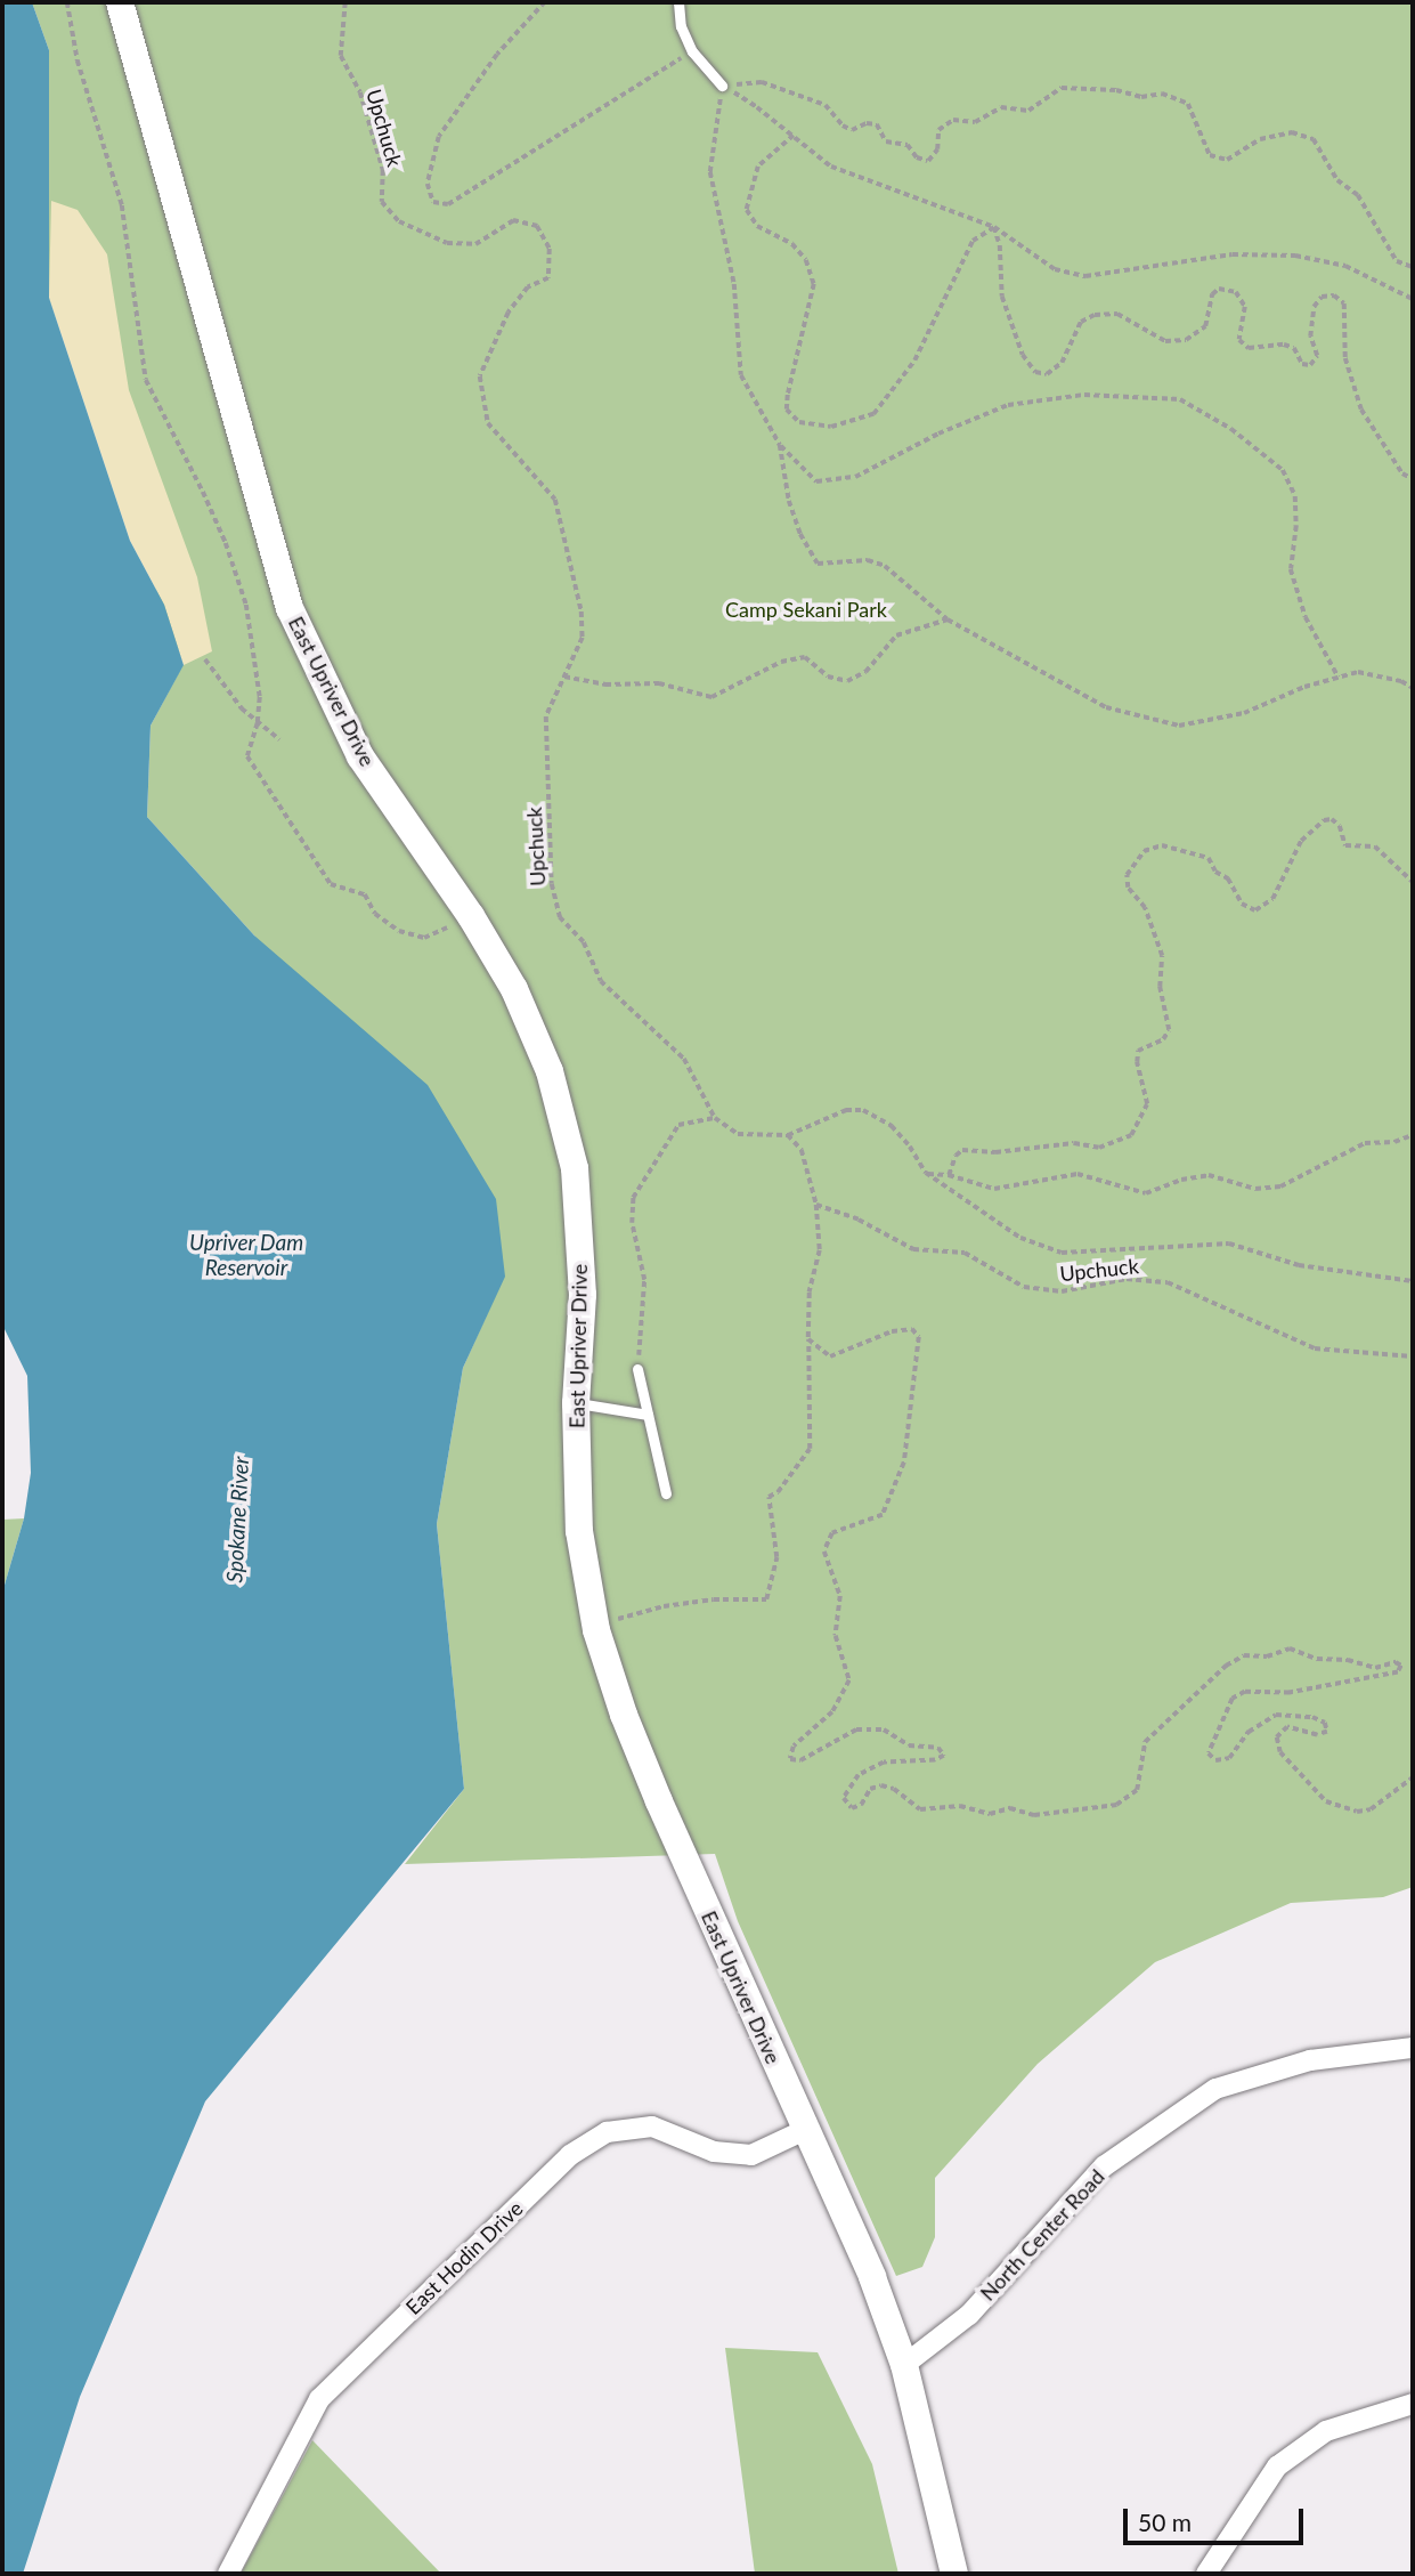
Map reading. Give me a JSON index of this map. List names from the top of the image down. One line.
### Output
{"streets":{"main road":["East Upriver Drive"],"street":["North Center Road","East Hodin Drive"],"path":["Upchuck"]},"crossings":[["East Upriver Drive","North Center Road"],["East Upriver Drive","East Hodin Drive"]],"water":["Upriver Dam Reservoir","Spokane River"],"parks":["Camp Sekani Park"],"scale_bar":"50 m"}
